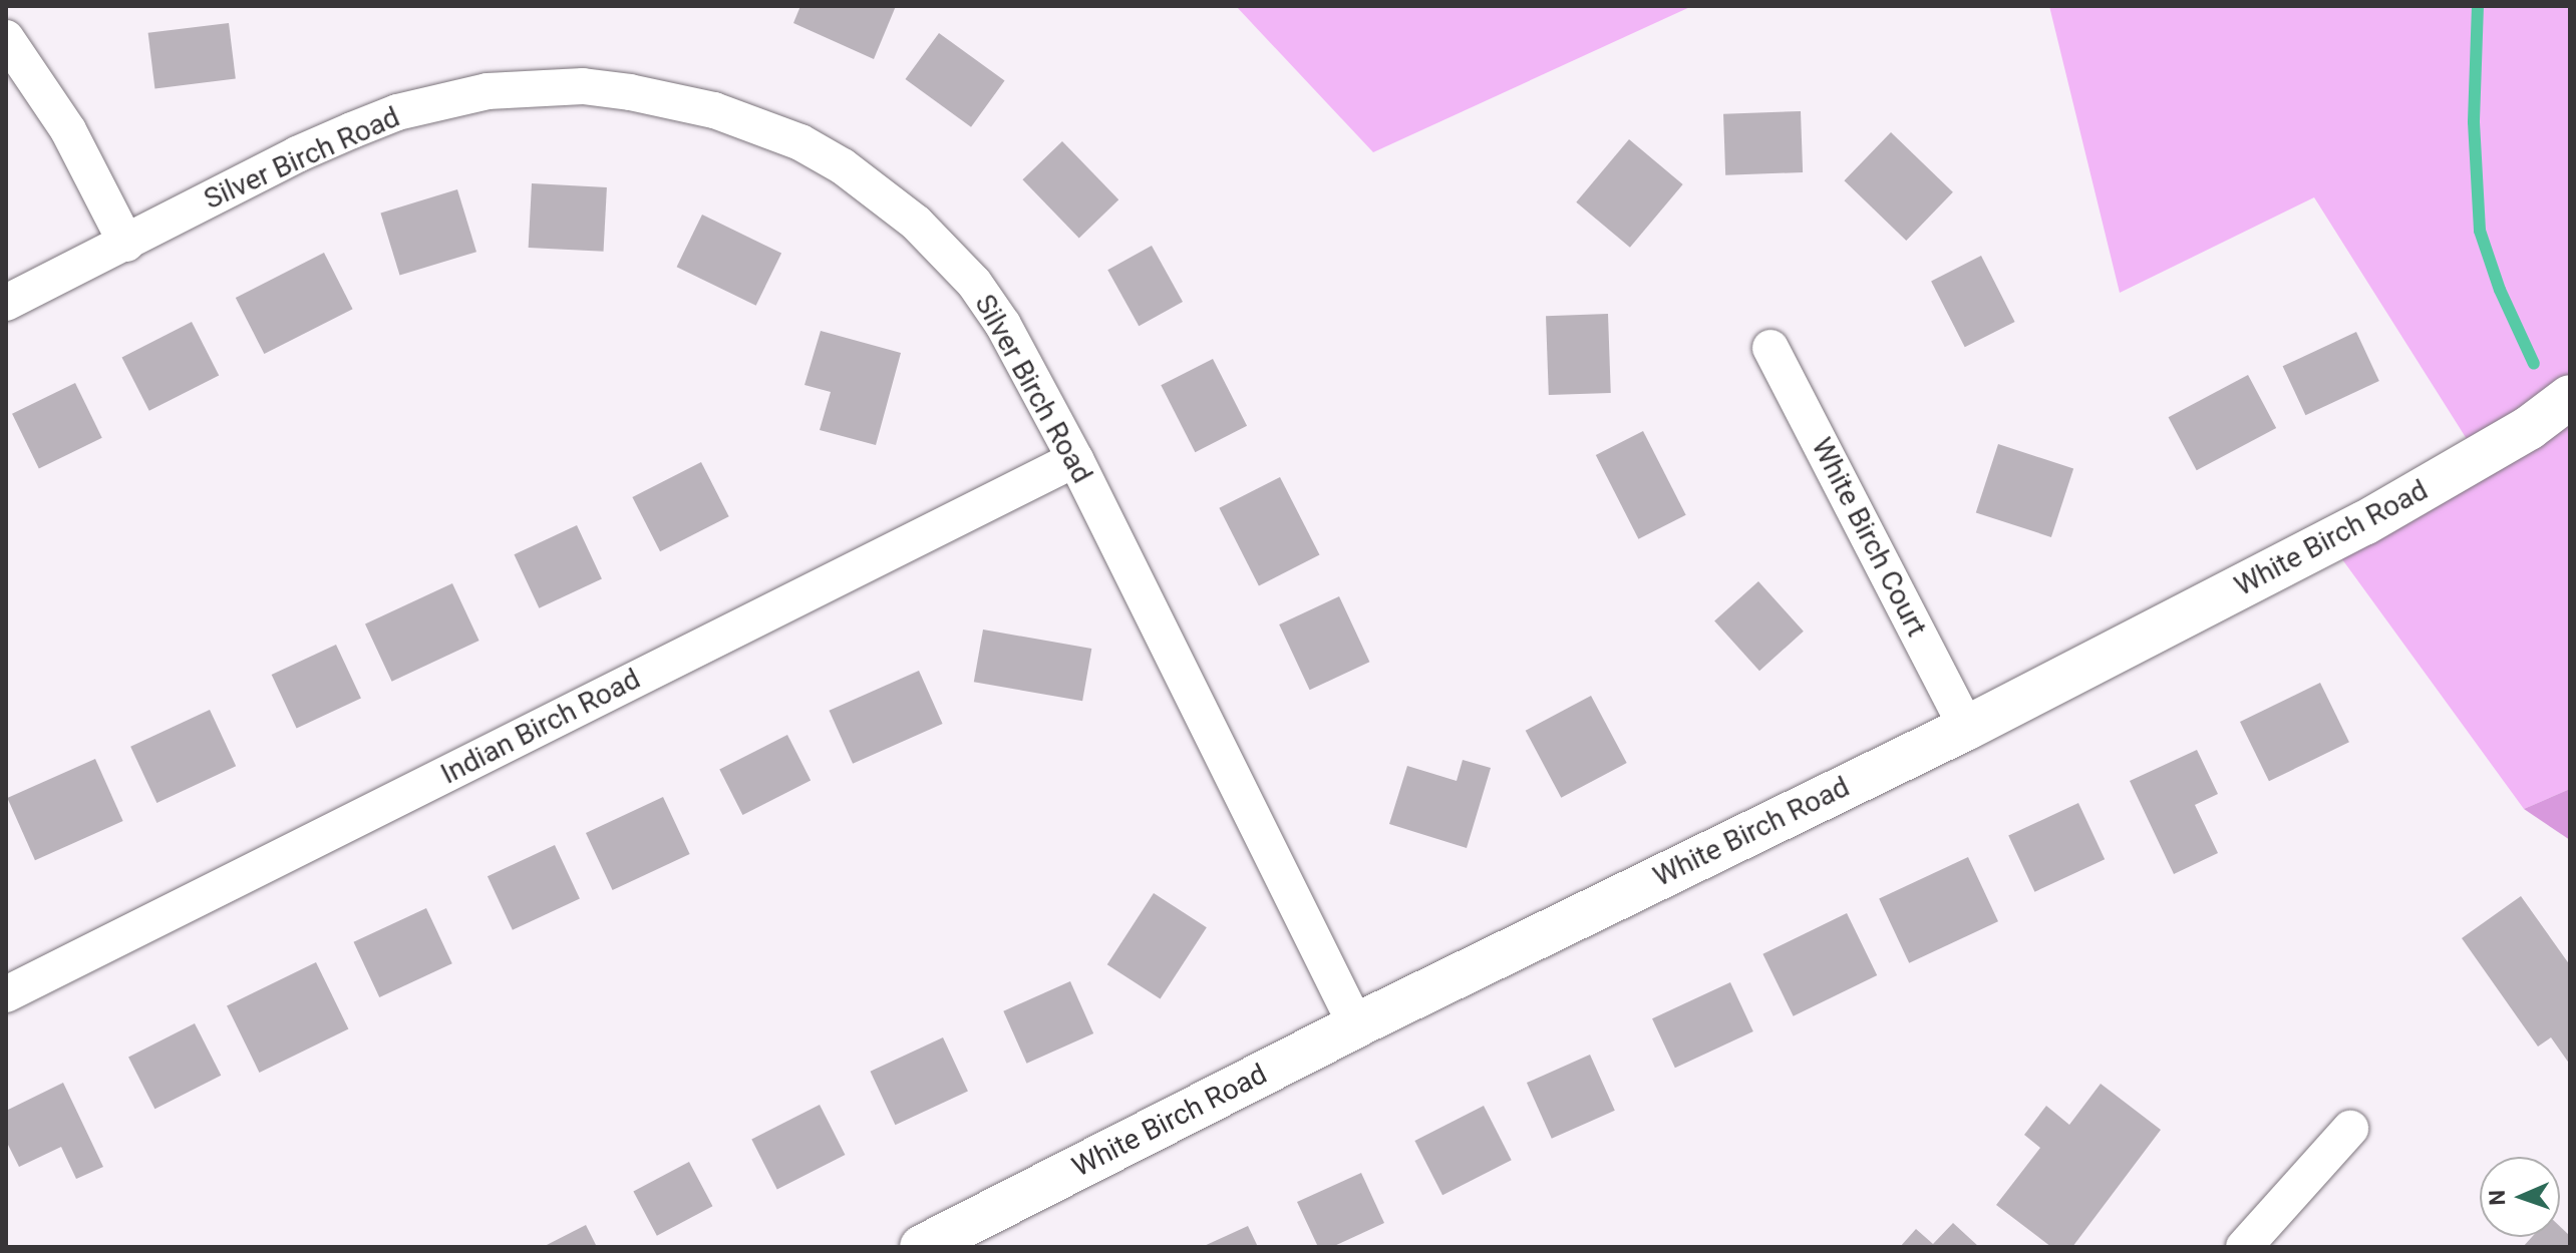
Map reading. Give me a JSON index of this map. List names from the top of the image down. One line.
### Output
{"streets":{"street":["Silver Birch Road","White Birch Court","White Birch Road","Indian Birch Road"]},"crossings":[["Silver Birch Road","White Birch Road"],["Silver Birch Road","Indian Birch Road"],["White Birch Court","White Birch Road"]],"north":"left"}
